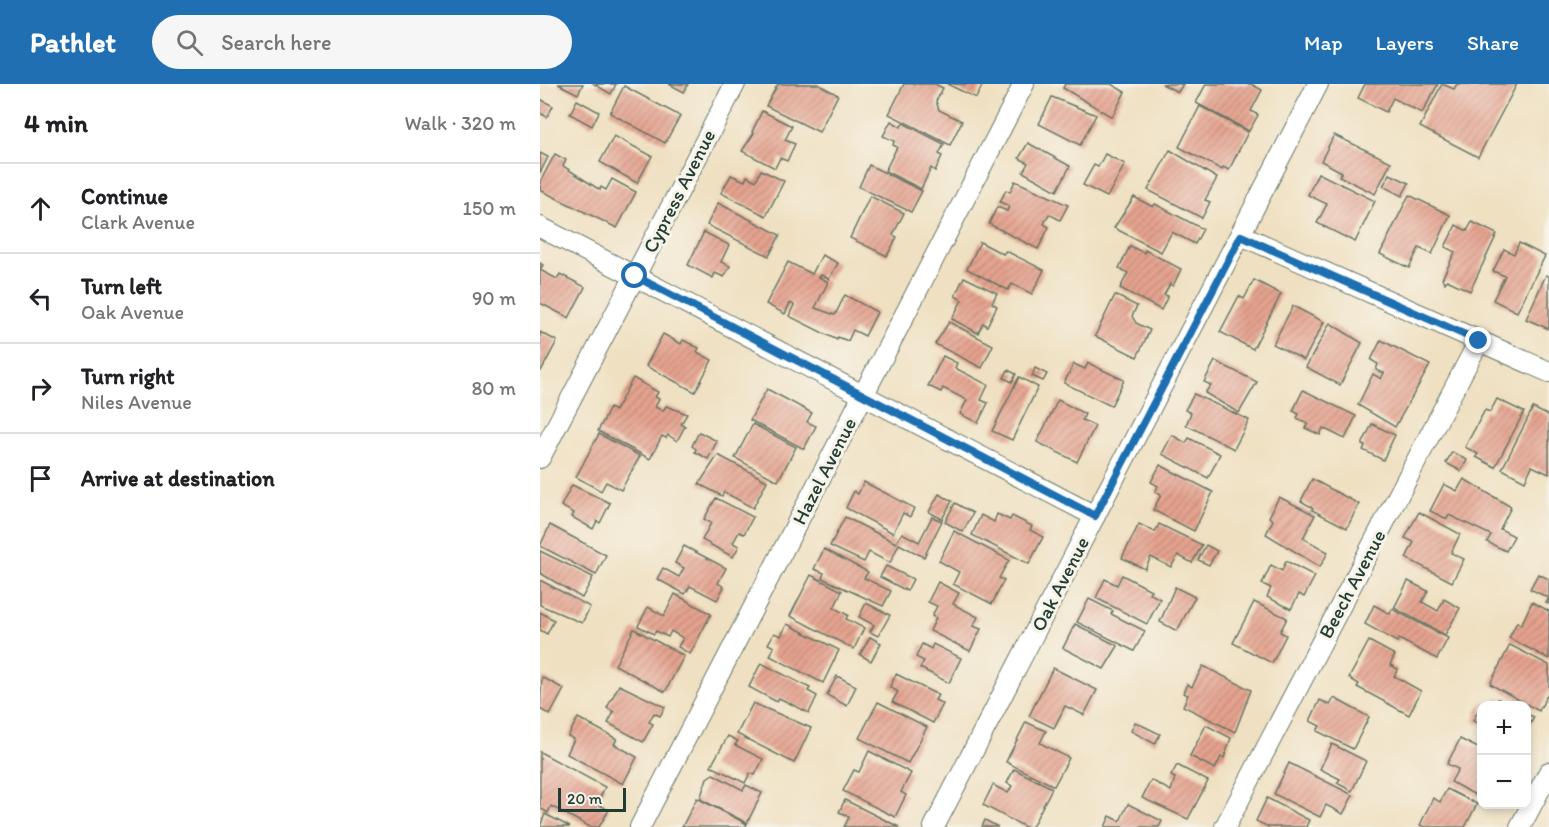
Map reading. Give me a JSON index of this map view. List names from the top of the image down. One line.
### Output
{"streets":{"street":["Cypress Avenue","Hazel Avenue","Oak Avenue","Beech Avenue"]},"scale_bar":"20 m","page":{"header":"Pathlet","search":"Search here","nav":["Map","Layers","Share"],"heading":["4 min","Walk · 320 m"],"list":[["Continue","Clark Avenue","150 m"],["Turn left","Oak Avenue","90 m"],["Turn right","Niles Avenue","80 m"],"Arrive at destination"],"map_buttons":["+","−"],"scale":"20 m"}}
